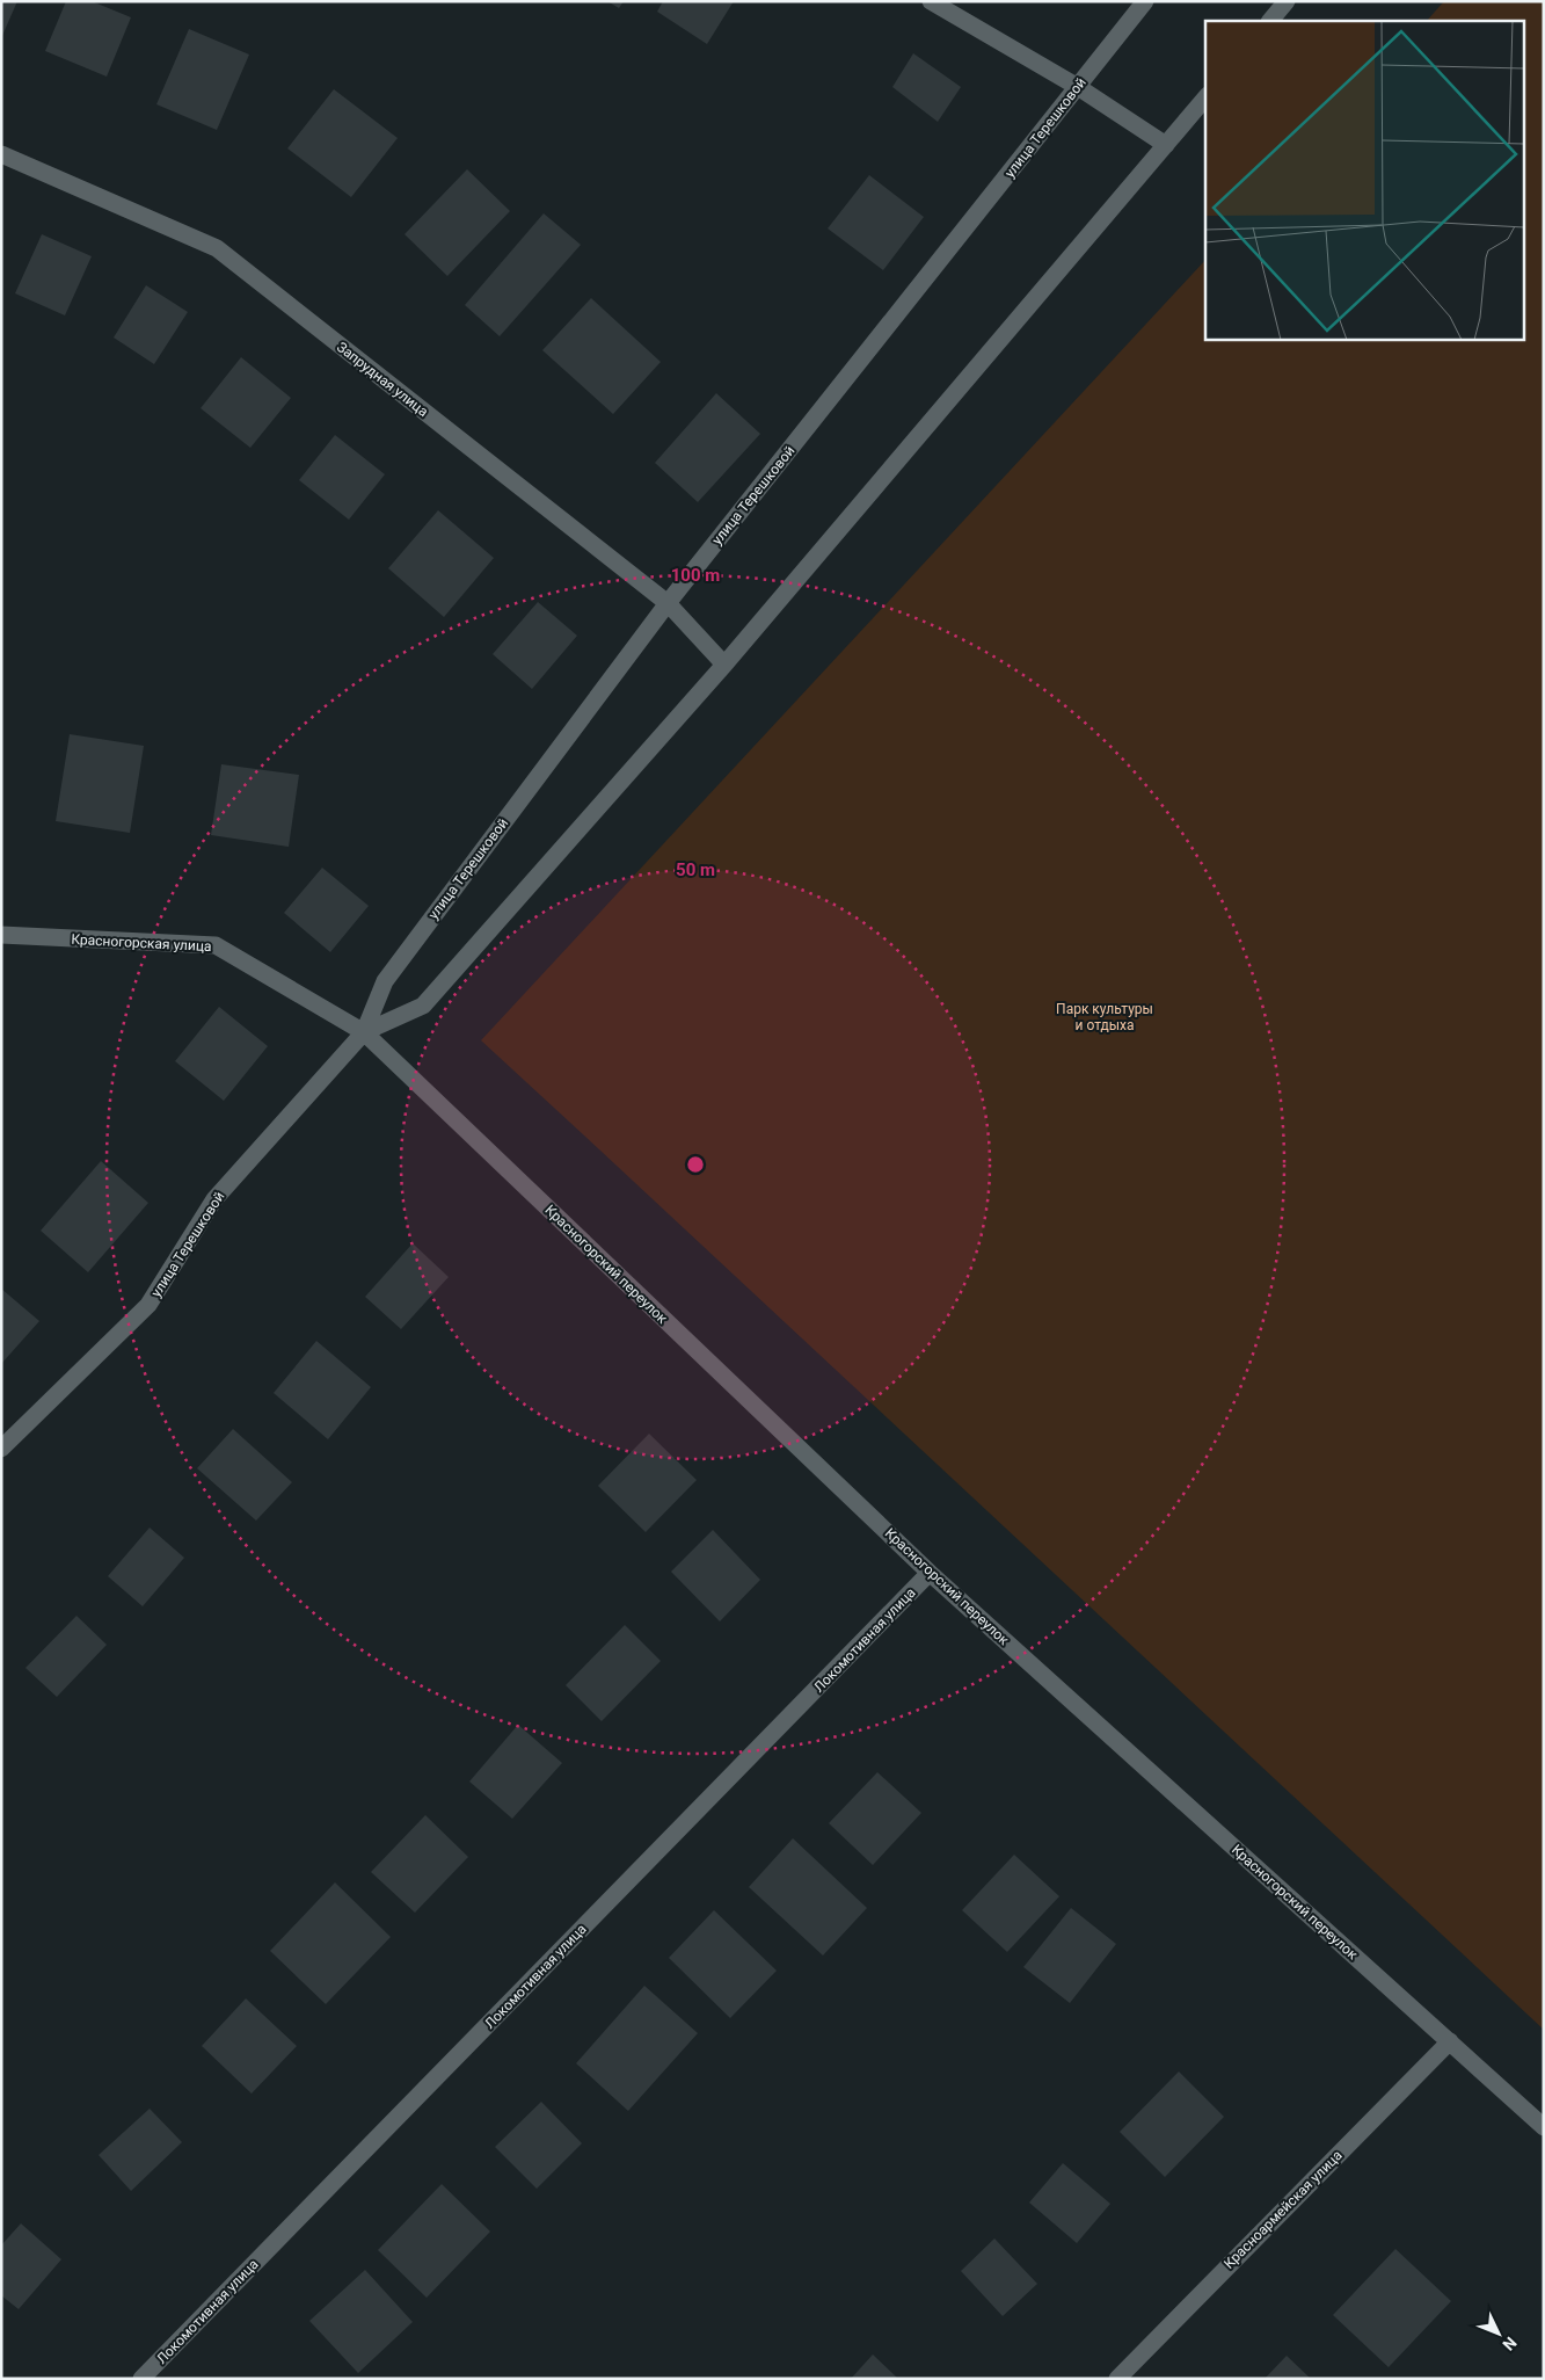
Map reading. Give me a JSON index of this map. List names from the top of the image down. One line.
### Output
{"streets":{"street":["улица Терешковой","Запрудная улица","Красногорская улица","Красногорский переулок","Локомотивная улица","Красноармейская улица"]},"crossings":[["улица Терешковой","Запрудная улица"],["улица Терешковой","Красногорская улица"],["улица Терешковой","Красногорский переулок"],["Красногорская улица","Красногорский переулок"],["Красногорский переулок","Локомотивная улица"],["Красногорский переулок","Красноармейская улица"]],"parks":["Парк культуры и отдыха"],"north":"bottom right","rings":["100 m","50 m"]}
